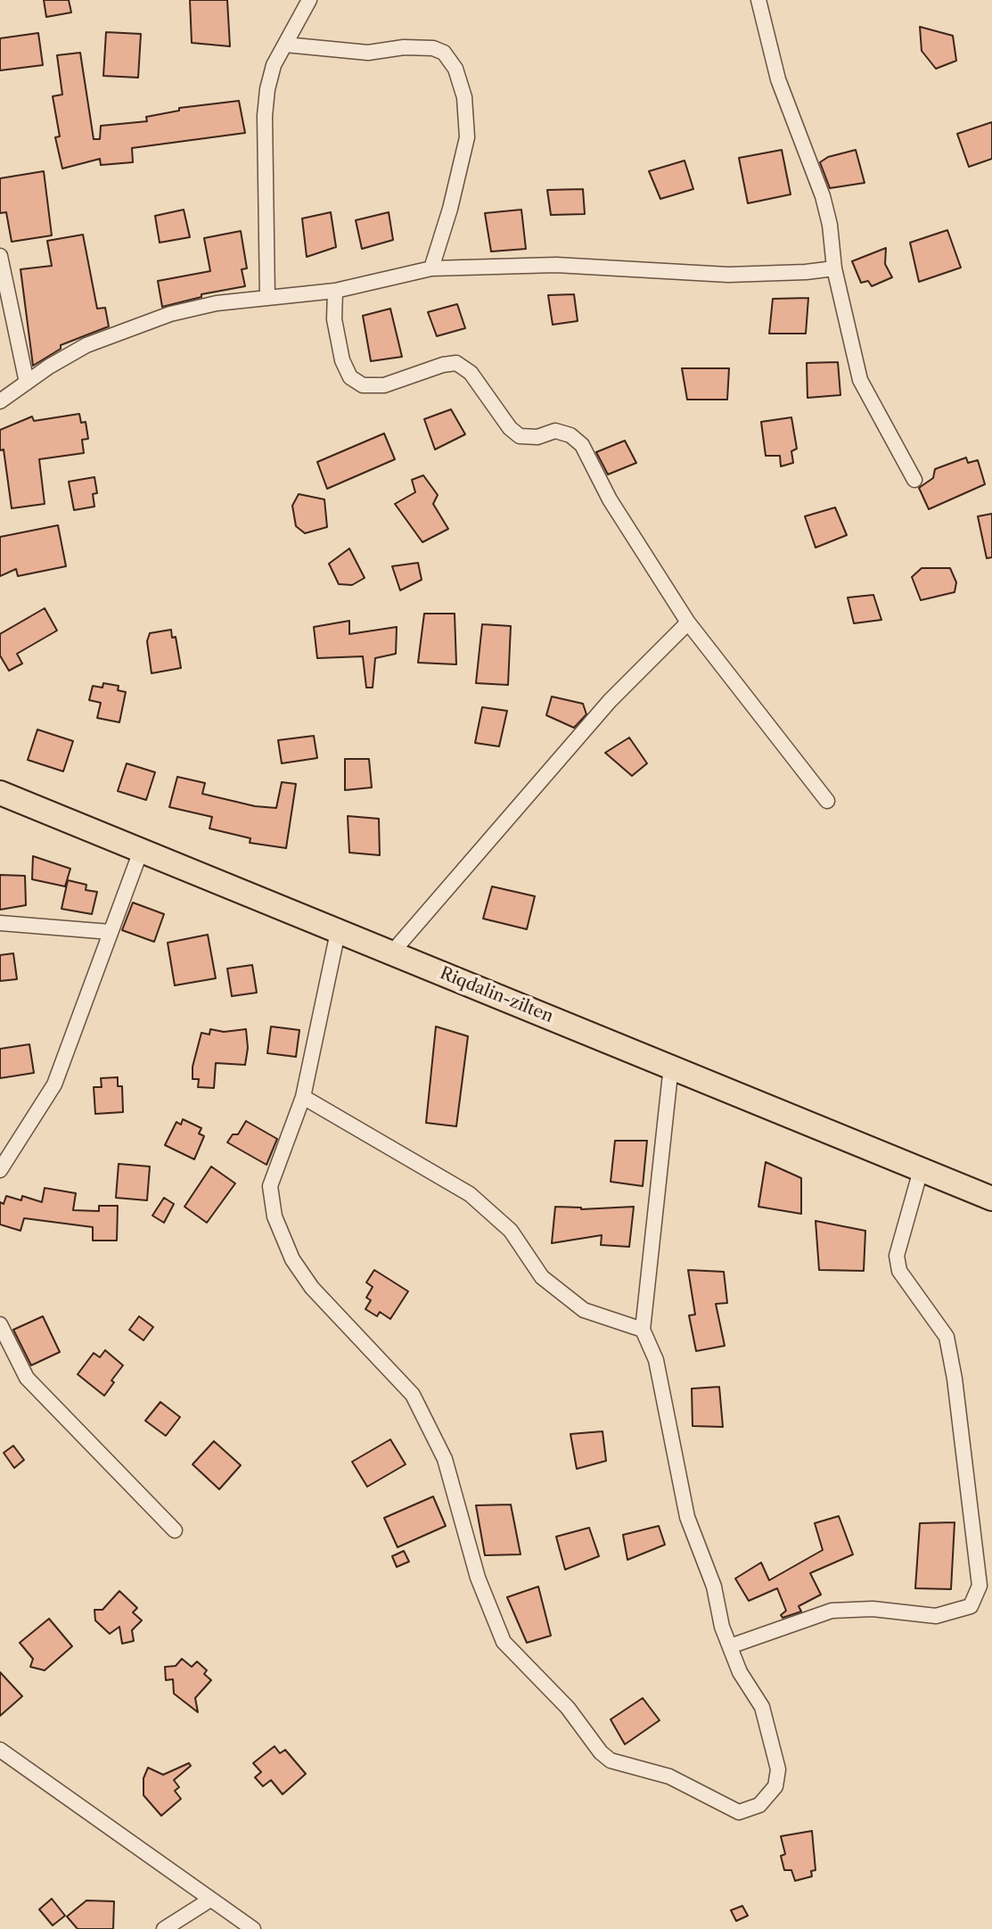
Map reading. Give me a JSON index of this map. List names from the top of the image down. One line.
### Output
{"streets":{"main road":["Riqdalin-zilten"]}}
